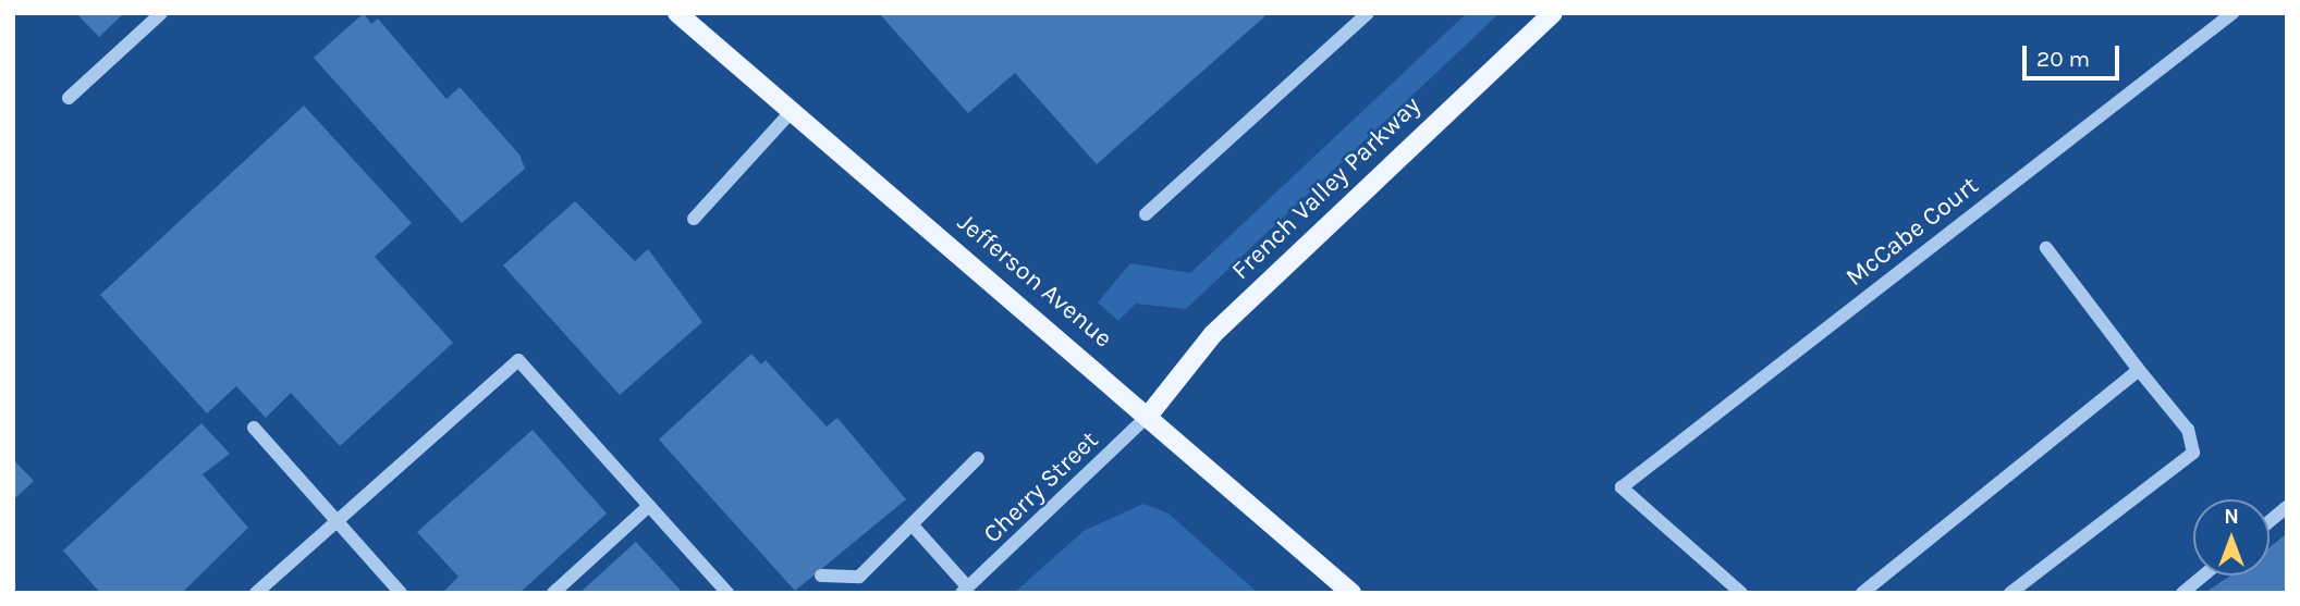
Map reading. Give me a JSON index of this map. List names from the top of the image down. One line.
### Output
{"streets":{"main road":["French Valley Parkway","Jefferson Avenue"],"street":["McCabe Court","Cherry Street"]},"crossings":[["French Valley Parkway","Jefferson Avenue"],["French Valley Parkway","Cherry Street"],["Jefferson Avenue","Cherry Street"]],"scale_bar":"20 m","north":"top"}
